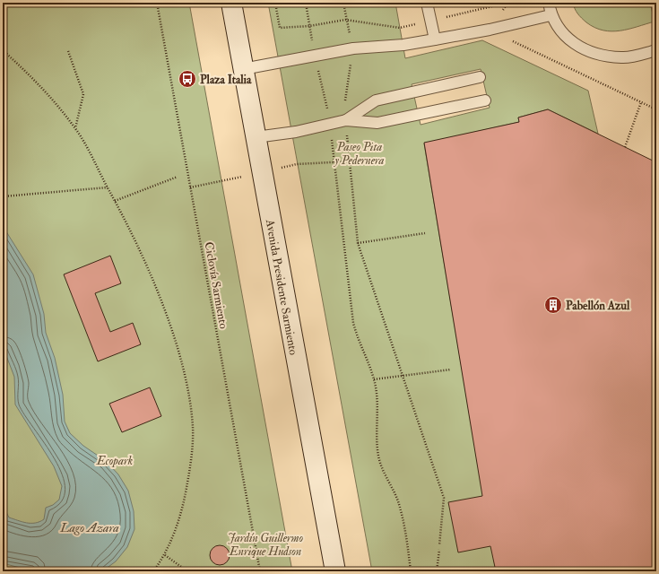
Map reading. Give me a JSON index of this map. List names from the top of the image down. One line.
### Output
{"streets":{"main road":["Avenida Presidente Sarmiento"],"path":["Ciclovía Sarmiento"]},"water":["Lago Azara"],"parks":["Paseo Pita y Pedernera","Ecopark","Jardín Guillermo Enrique Hudson"],"places":{"bus stop":["Plaza Italia"],"building":["Pabellón Azul"]}}
